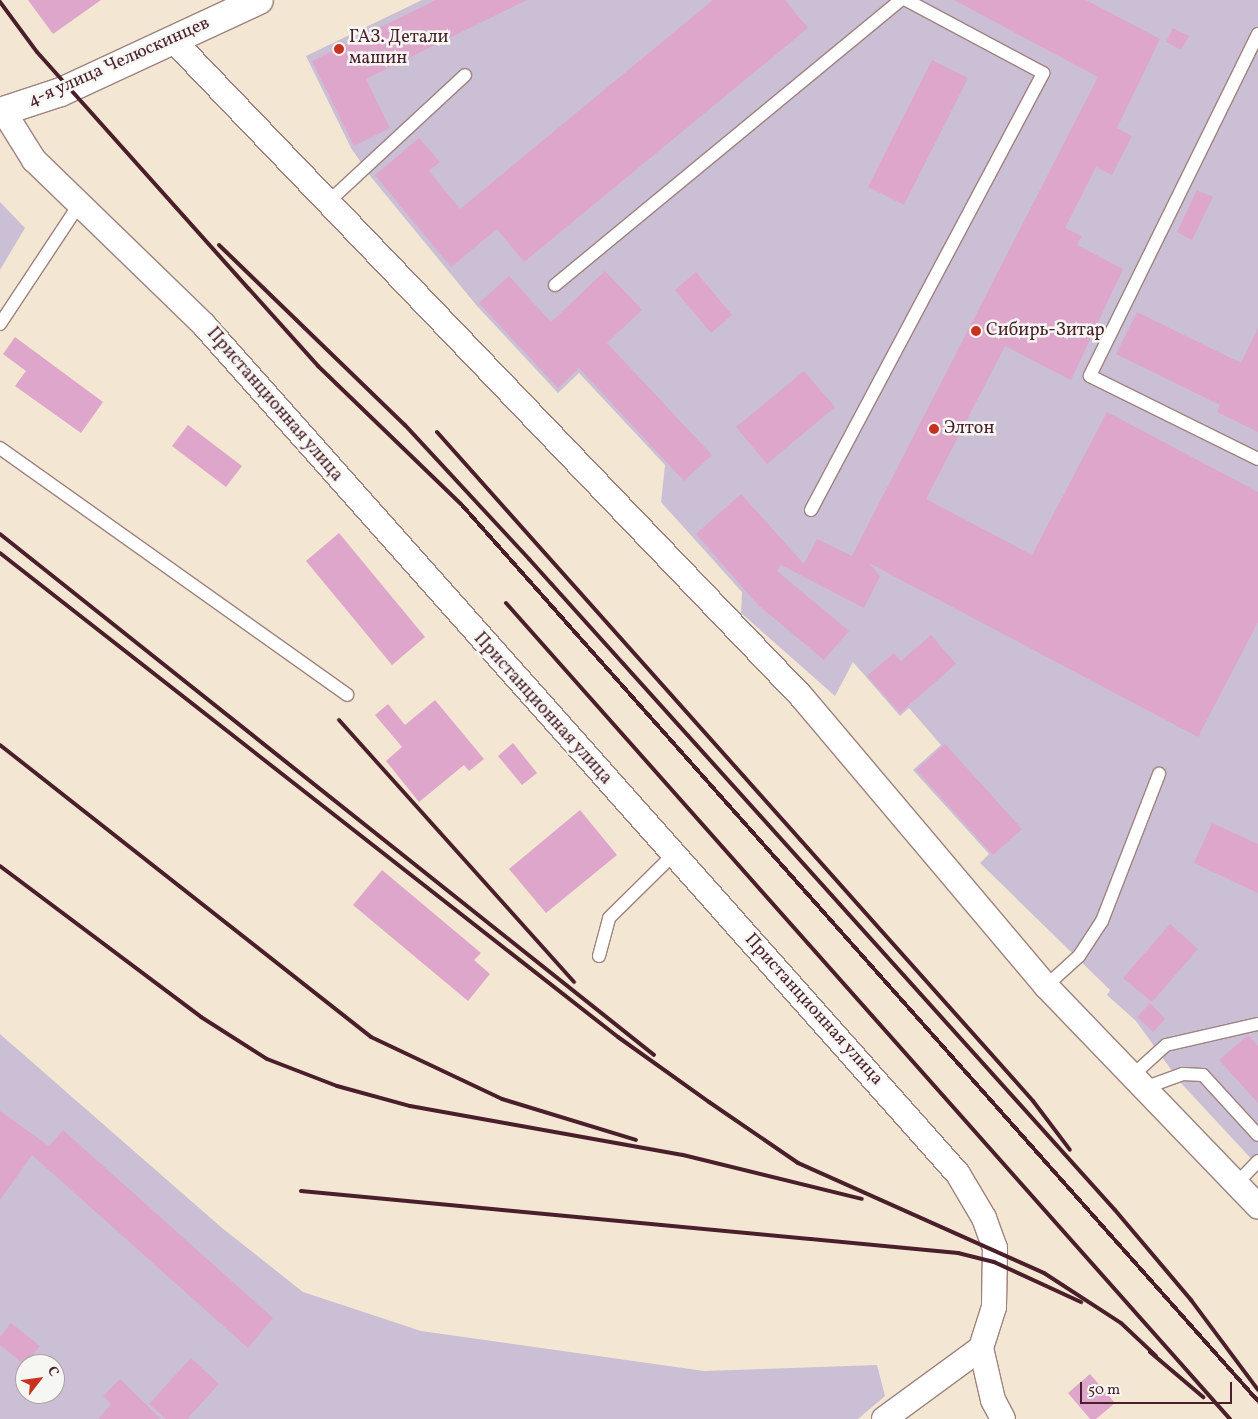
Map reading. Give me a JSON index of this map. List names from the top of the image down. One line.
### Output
{"streets":{"main road":["4-я улица Челюскинцев"],"street":["Пристанционная улица"]},"crossings":[["4-я улица Челюскинцев","Пристанционная улица"]],"places":["ГАЗ. Детали машин","Сибирь-Зитар","Элтон"],"scale_bar":"50 m","north":"top right"}
